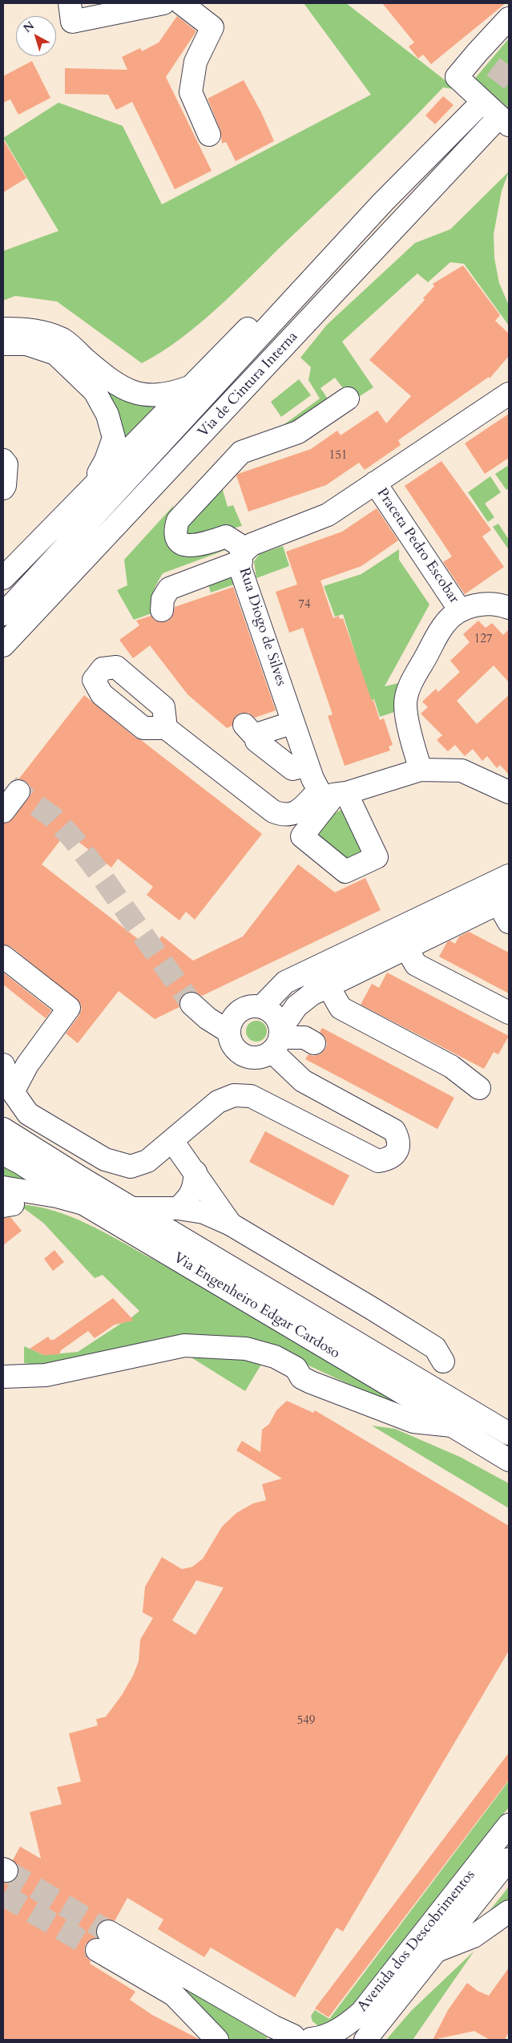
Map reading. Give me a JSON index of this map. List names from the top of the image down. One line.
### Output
{"streets":{"main road":["Via de Cintura Interna","Praceta Pedro Escobar","Rua Diogo de Silves","Via Engenheiro Edgar Cardoso","Avenida dos Descobrimentos"]},"crossings":[["Praceta Pedro Escobar","Rua Diogo de Silves"]],"house_numbers":["151","74","127","549"],"north":"top left"}
